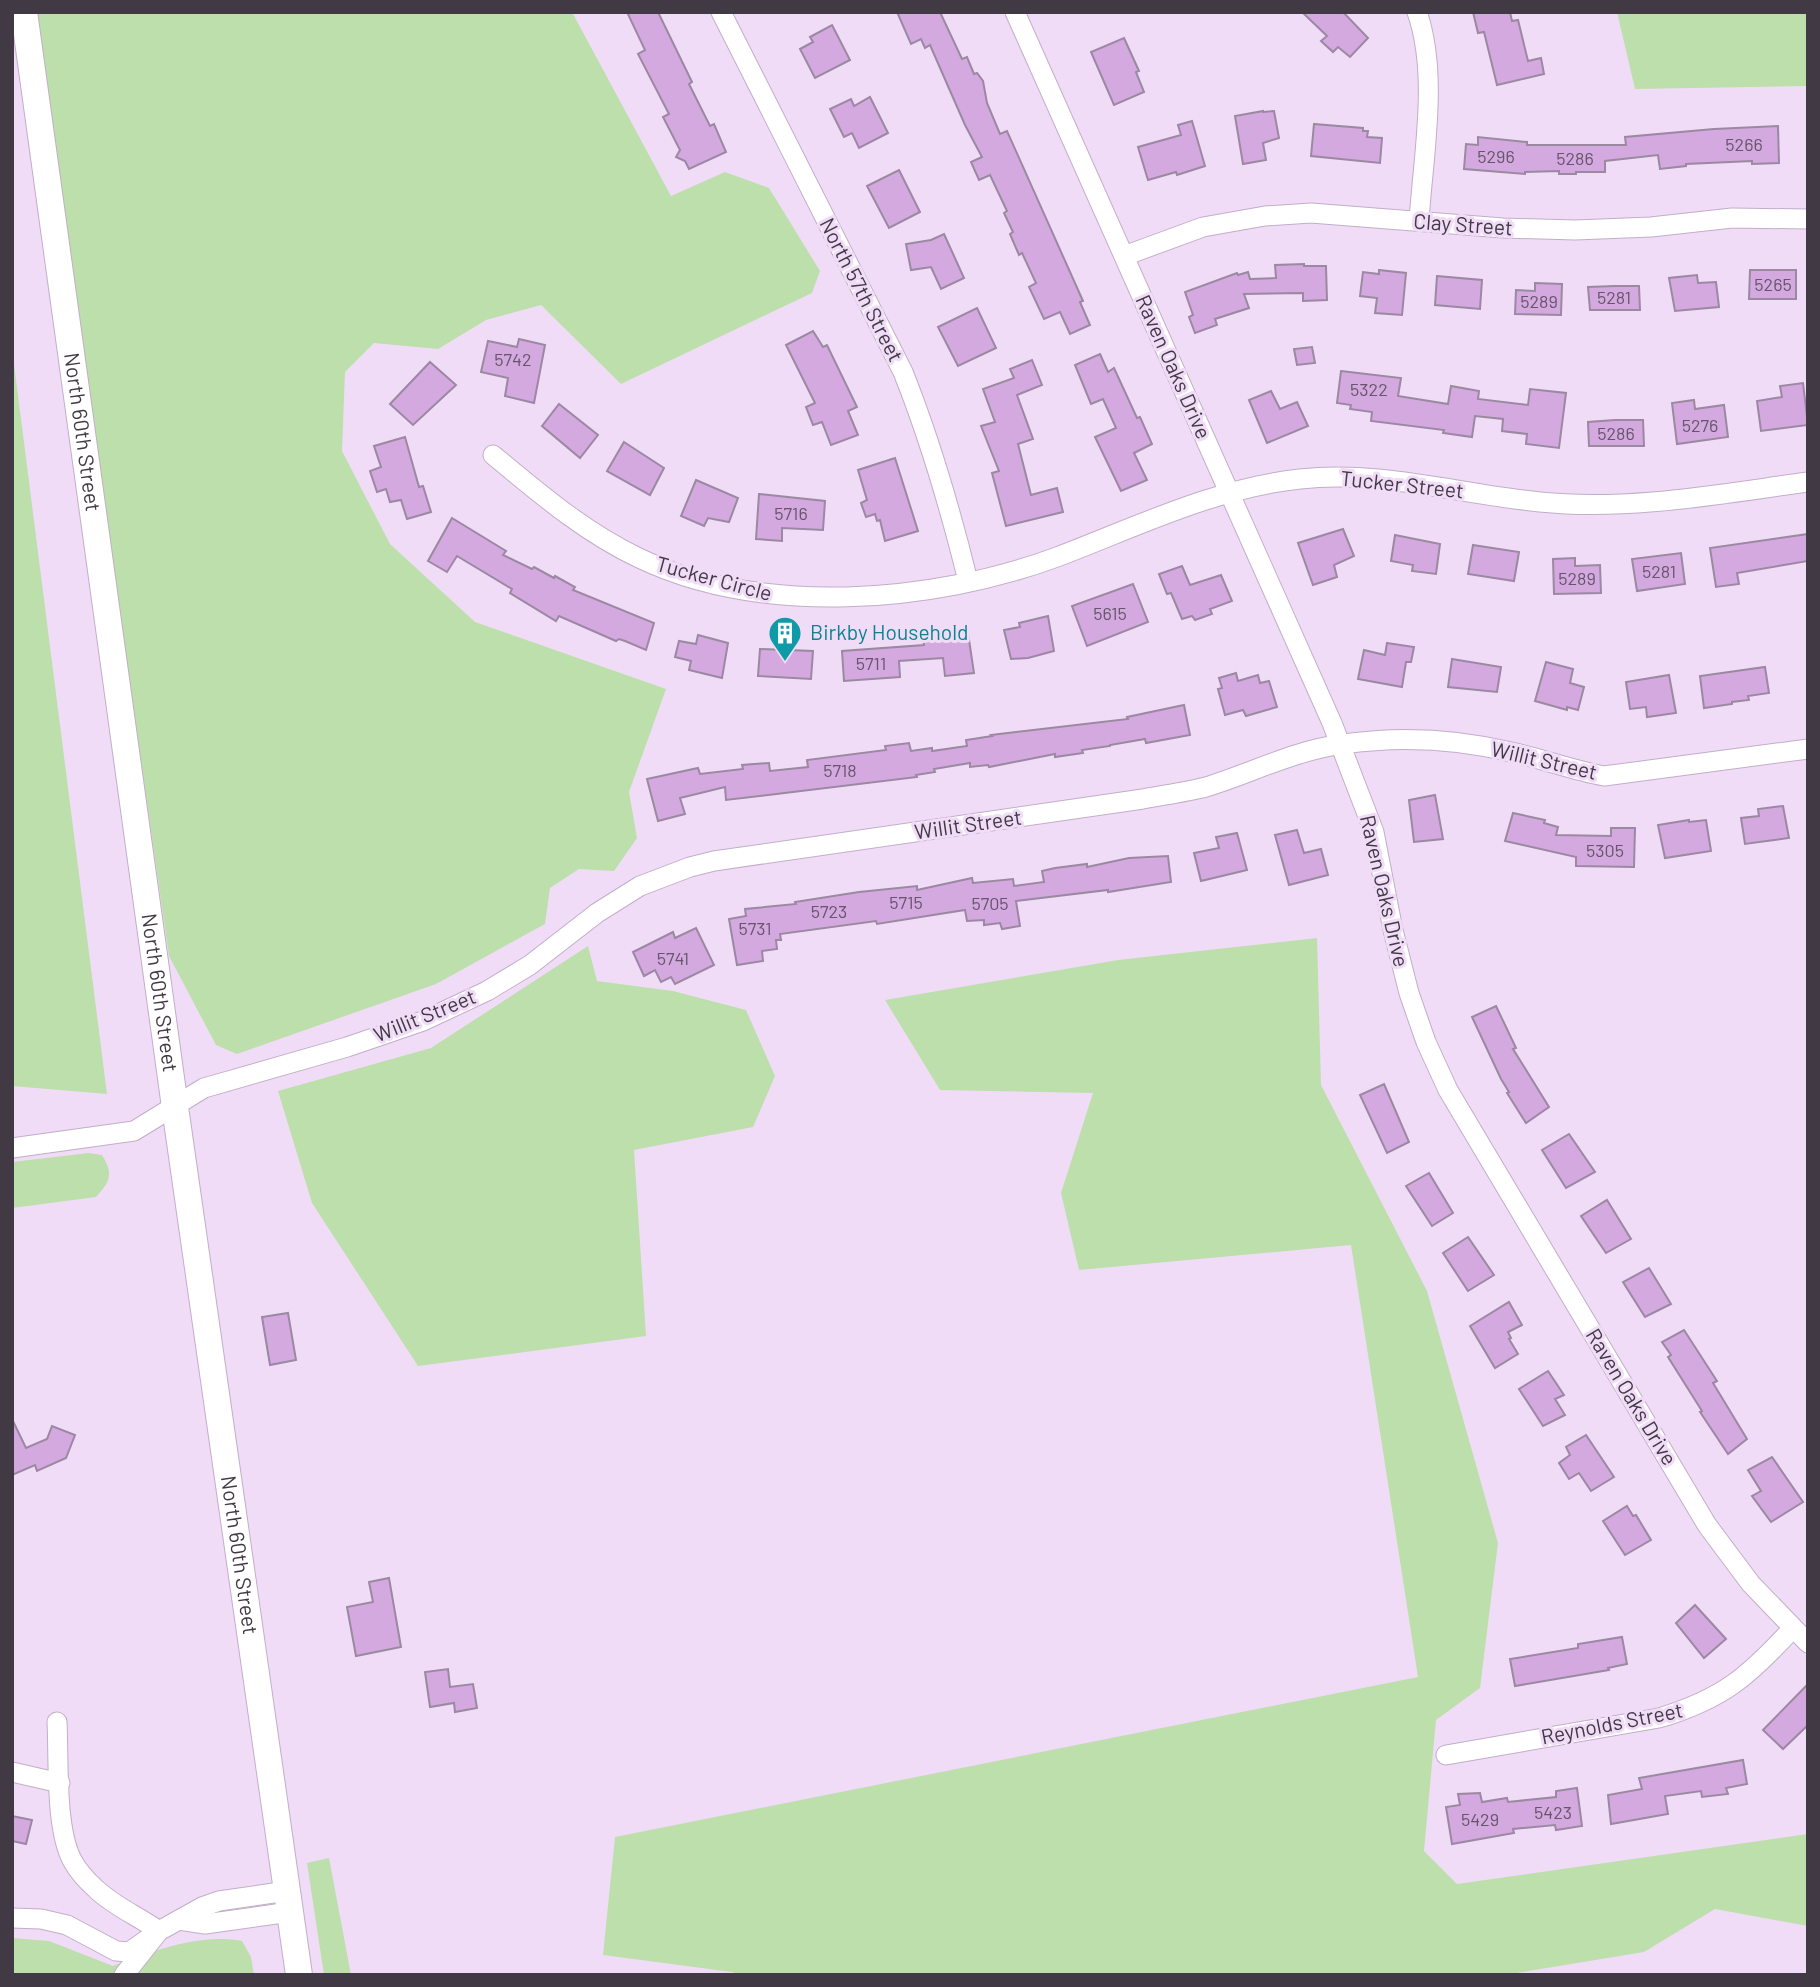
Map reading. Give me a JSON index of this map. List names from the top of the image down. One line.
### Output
{"streets":{"main road":["North 60th Street"],"street":["Clay Street","North 57th Street","Raven Oaks Drive","Tucker Street","Tucker Circle","Willit Street","Reynolds Street"]},"crossings":[["Clay Street","Raven Oaks Drive"],["North 57th Street","Tucker Street"],["North 57th Street","Tucker Circle"],["Raven Oaks Drive","Tucker Street"],["Raven Oaks Drive","Willit Street"],["Raven Oaks Drive","Reynolds Street"],["North 60th Street","Willit Street"],["Tucker Street","Tucker Circle"]],"places":{"building":["Birkby Household"]},"house_numbers":["5266","5296","5286","5265","5281","5289","5742","5322","5276","5286","5716","5281","5289","5615","5711","5718","5305","5715","5705","5723","5731","5741","5423","5429"]}
